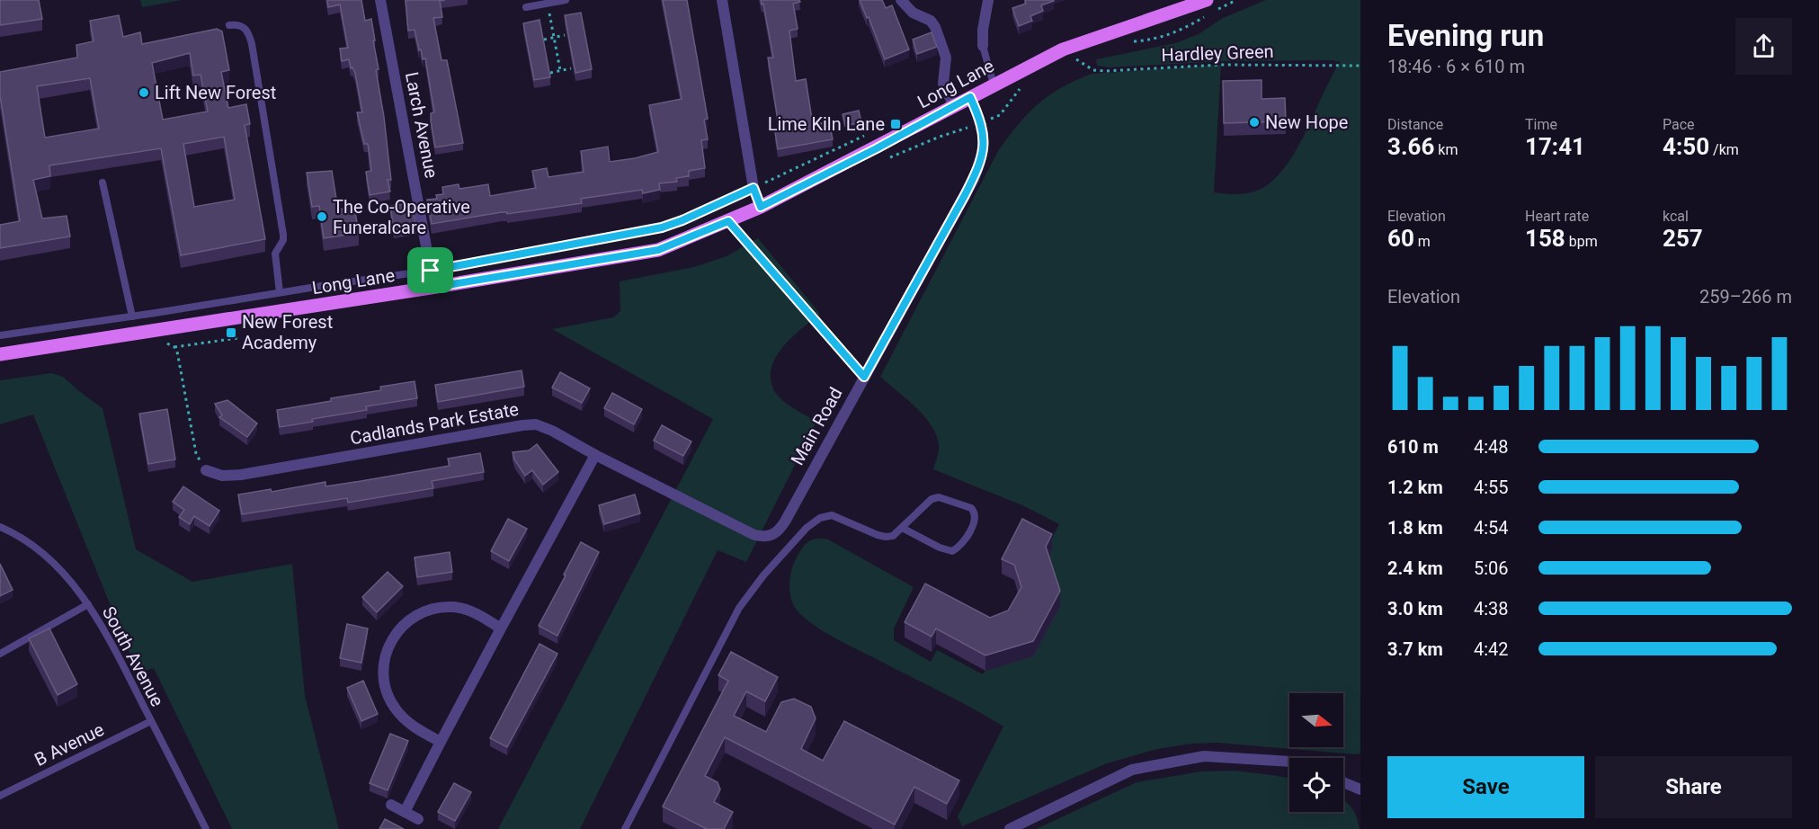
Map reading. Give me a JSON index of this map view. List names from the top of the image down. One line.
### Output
{"streets":{"main road":["Long Lane"],"street":["Larch Avenue","Cadlands Park Estate","Main Road"],"lane":["South Avenue","B Avenue"],"path":["Hardley Green"]},"crossings":[["Long Lane","Larch Avenue"],["Long Lane","Main Road"],["Cadlands Park Estate","Main Road"],["South Avenue","B Avenue"]],"places":{"other":["Lift New Forest","New Hope","The Co-Operative Funeralcare"],"transit":["Lime Kiln Lane","New Forest Academy"]},"north":"right","page":{"heading":["Evening run","18:46 · 6 × 610 m"],"stats":[["Distance","3.66 km"],["Time","17:41"],["Pace","4:50 /km"],["Elevation","60 m"],["Heart rate","158 bpm"],["kcal","257"]],"chart":["Elevation","259–266 m"],"list":[{"name":"610 m","note":"4:48"},{"name":"1.2 km","note":"4:55"},{"name":"1.8 km","note":"4:54"},{"name":"2.4 km","note":"5:06"},{"name":"3.0 km","note":"4:38"},{"name":"3.7 km","note":"4:42"}],"buttons":["Save","Share"]}}
